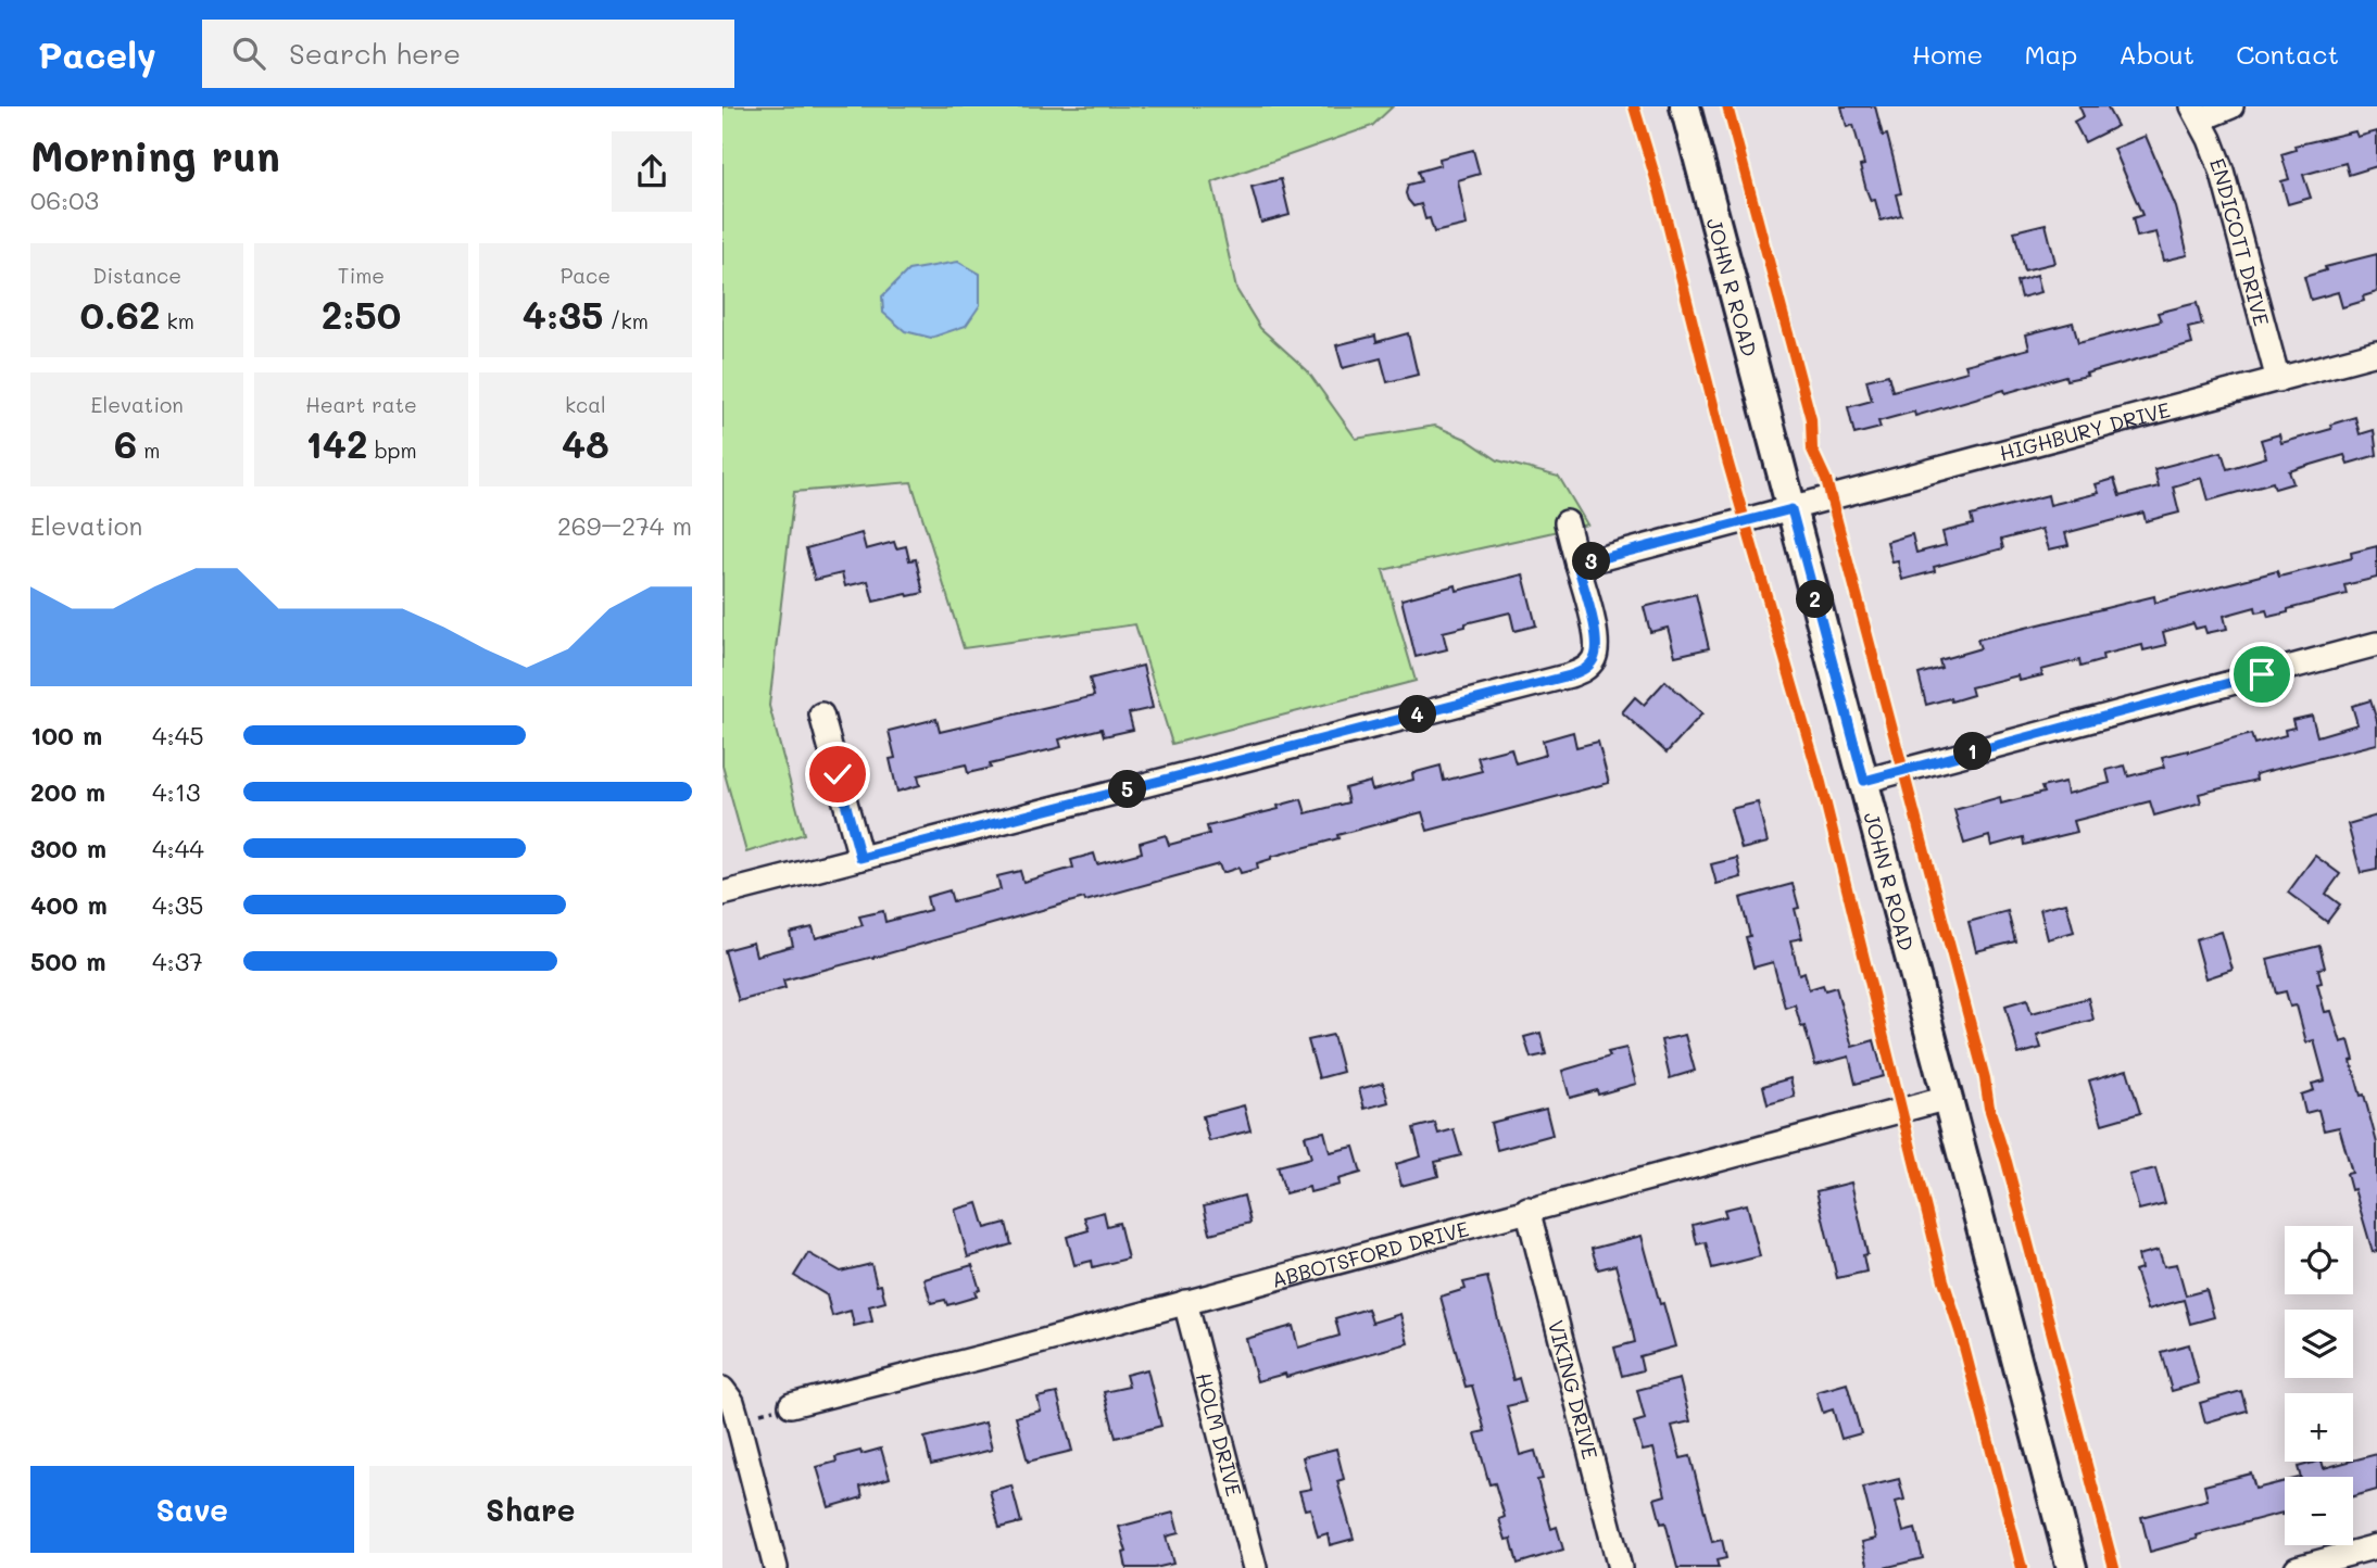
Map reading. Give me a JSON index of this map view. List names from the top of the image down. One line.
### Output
{"streets":{"main road":["JOHN R ROAD"],"street":["ENDICOTT DRIVE","HIGHBURY DRIVE","ABBOTSFORD DRIVE","VIKING DRIVE","HOLM DRIVE"]},"crossings":[["ENDICOTT DRIVE","HIGHBURY DRIVE"],["JOHN R ROAD","HIGHBURY DRIVE"],["JOHN R ROAD","ABBOTSFORD DRIVE"],["ABBOTSFORD DRIVE","VIKING DRIVE"],["ABBOTSFORD DRIVE","HOLM DRIVE"]],"page":{"header":"Pacely","search":"Search here","nav":["Home","Map","About","Contact"],"heading":["Morning run","06:03"],"stats":[["Distance","0.62 km"],["Time","2:50"],["Pace","4:35 /km"],["Elevation","6 m"],["Heart rate","142 bpm"],["kcal","48"]],"chart":["Elevation","269–274 m"],"pins":["3","2","4","1","5"],"list":[{"name":"100 m","note":"4:45"},{"name":"200 m","note":"4:13"},{"name":"300 m","note":"4:44"},{"name":"400 m","note":"4:35"},{"name":"500 m","note":"4:37"}],"map_buttons":["+","−"],"buttons":["Save","Share"]}}
